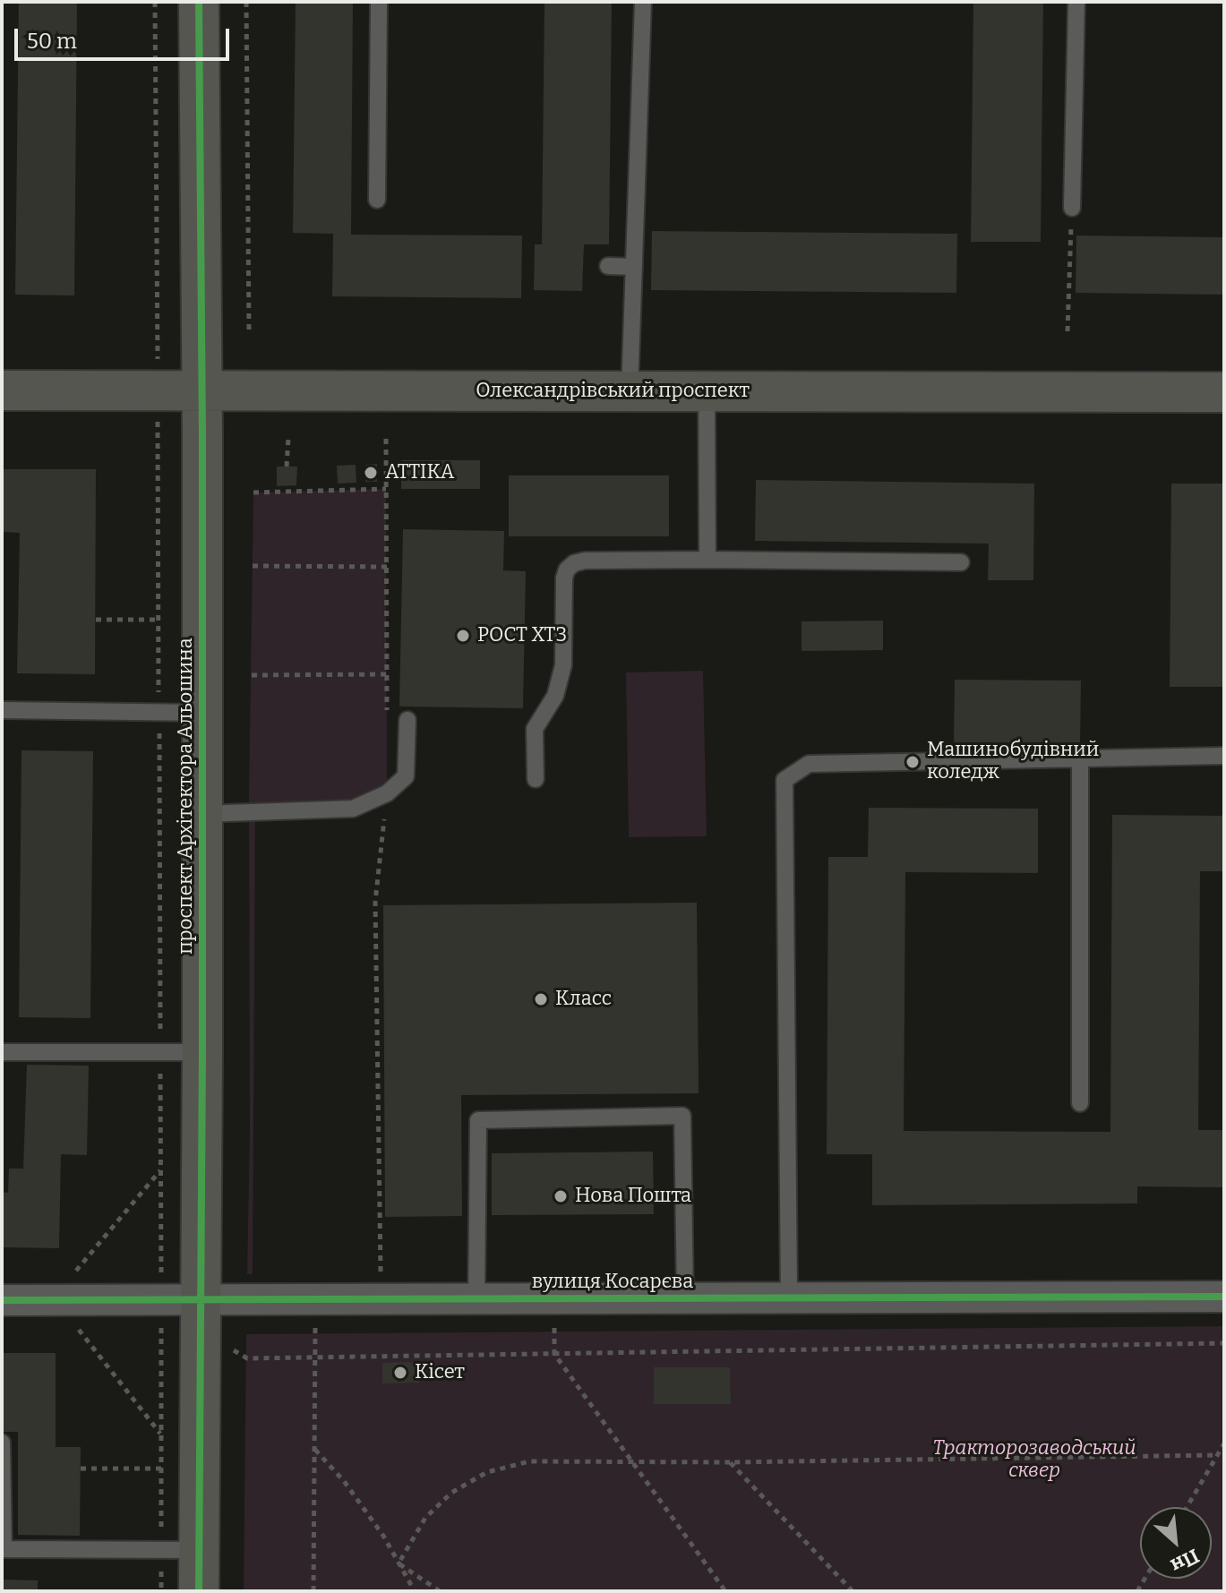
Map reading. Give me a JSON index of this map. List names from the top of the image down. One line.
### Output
{"streets":{"street":["Олександрівський проспект","проспект Архітектора Альошина","вулиця Косарєва"]},"crossings":[["Олександрівський проспект","проспект Архітектора Альошина"],["проспект Архітектора Альошина","вулиця Косарєва"]],"parks":["Тракторозаводський сквер"],"places":["АТТІКА","РОСТ ХТЗ","Машинобудівний коледж","Класс","Нова Пошта","Кісет"],"scale_bar":"50 m","north":"bottom right"}
